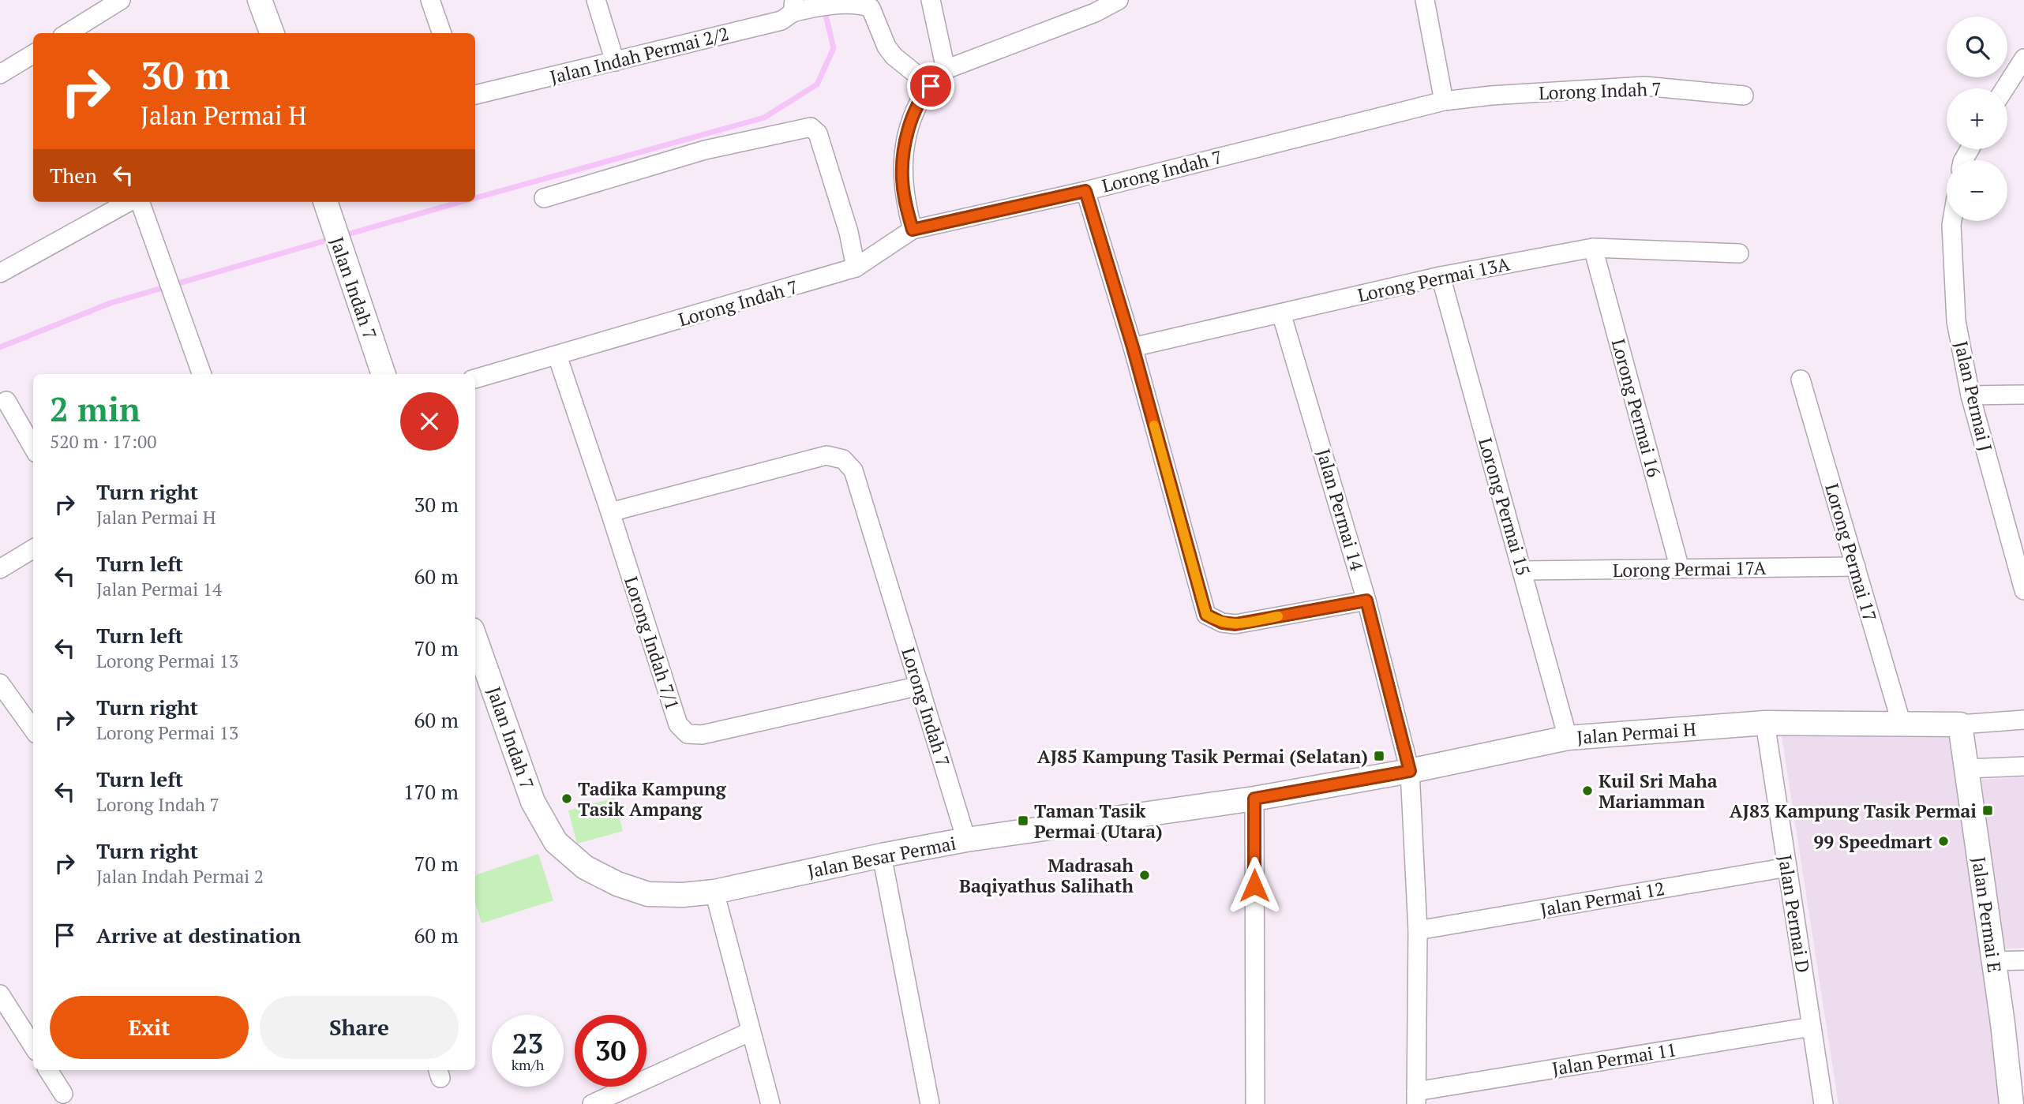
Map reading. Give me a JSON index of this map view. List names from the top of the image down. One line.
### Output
{"streets":{"street":["Jalan Indah Permai 2/2","Lorong Indah 7","Lorong Permai 13A","Jalan Indah 7","Jalan Permai J","Lorong Permai 16","Lorong Permai 15","Jalan Permai 14","Lorong Permai 17","Lorong Permai 17A","Lorong Indah 7/1","Jalan Permai H","Jalan Besar Permai","Jalan Permai 12","Jalan Permai D","Jalan Permai E","Jalan Permai 11"]},"crossings":[["Lorong Indah 7","Lorong Indah 7/1"],["Lorong Indah 7","Jalan Besar Permai"],["Lorong Permai 13A","Lorong Permai 16"],["Lorong Permai 13A","Lorong Permai 15"],["Lorong Permai 13A","Jalan Permai 14"],["Jalan Indah 7","Jalan Besar Permai"],["Lorong Permai 16","Lorong Permai 17A"],["Lorong Permai 15","Lorong Permai 17A"],["Lorong Permai 15","Jalan Permai H"],["Jalan Permai 14","Jalan Permai H"],["Jalan Permai 14","Jalan Permai 12"],["Jalan Permai 14","Jalan Permai 11"],["Lorong Permai 17","Lorong Permai 17A"],["Lorong Permai 17","Jalan Permai H"],["Jalan Permai H","Jalan Besar Permai"],["Jalan Permai H","Jalan Permai D"],["Jalan Permai H","Jalan Permai E"],["Jalan Permai 12","Jalan Permai D"],["Jalan Permai D","Jalan Permai 11"]],"places":{"transit":["AJ85 Kampung Tasik Permai (Selatan)","AJ83 Kampung Tasik Permai","Taman Tasik Permai (Utara)"],"other":["Kuil Sri Maha Mariamman","Tadika Kampung Tasik Ampang","99 Speedmart","Madrasah Baqiyathus Salihath"]},"page":{"map_buttons":["+","−"],"turn":["30 m","Jalan Permai H"],"then":"Then","heading":["2 min","520 m · 17:00"],"list":[{"name":"Turn right","note":"Jalan Permai H","value":"30 m"},{"name":"Turn left","note":"Jalan Permai 14","value":"60 m"},{"name":"Turn left","note":"Lorong Permai 13","value":"70 m"},{"name":"Turn right","note":"Lorong Permai 13","value":"60 m"},{"name":"Turn left","note":"Lorong Indah 7","value":"170 m"},{"name":"Turn right","note":"Jalan Indah Permai 2","value":"70 m"},{"name":"Arrive at destination","value":"60 m"}],"buttons":["Exit","Share"],"speed":"23 km/h","limit":"30"}}
